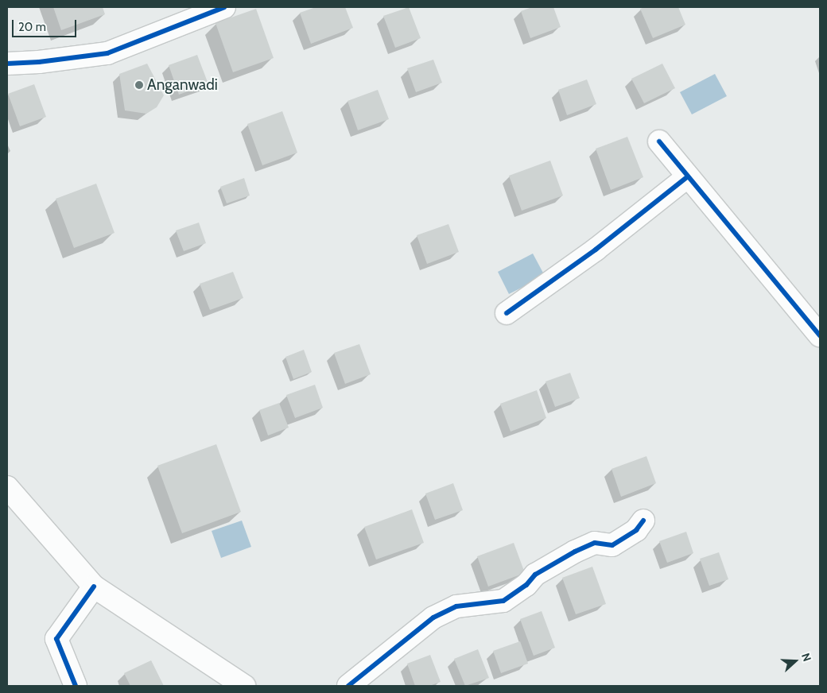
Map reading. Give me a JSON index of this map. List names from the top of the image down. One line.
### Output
{"places":["Anganwadi"],"scale_bar":"20 m","north":"right"}
